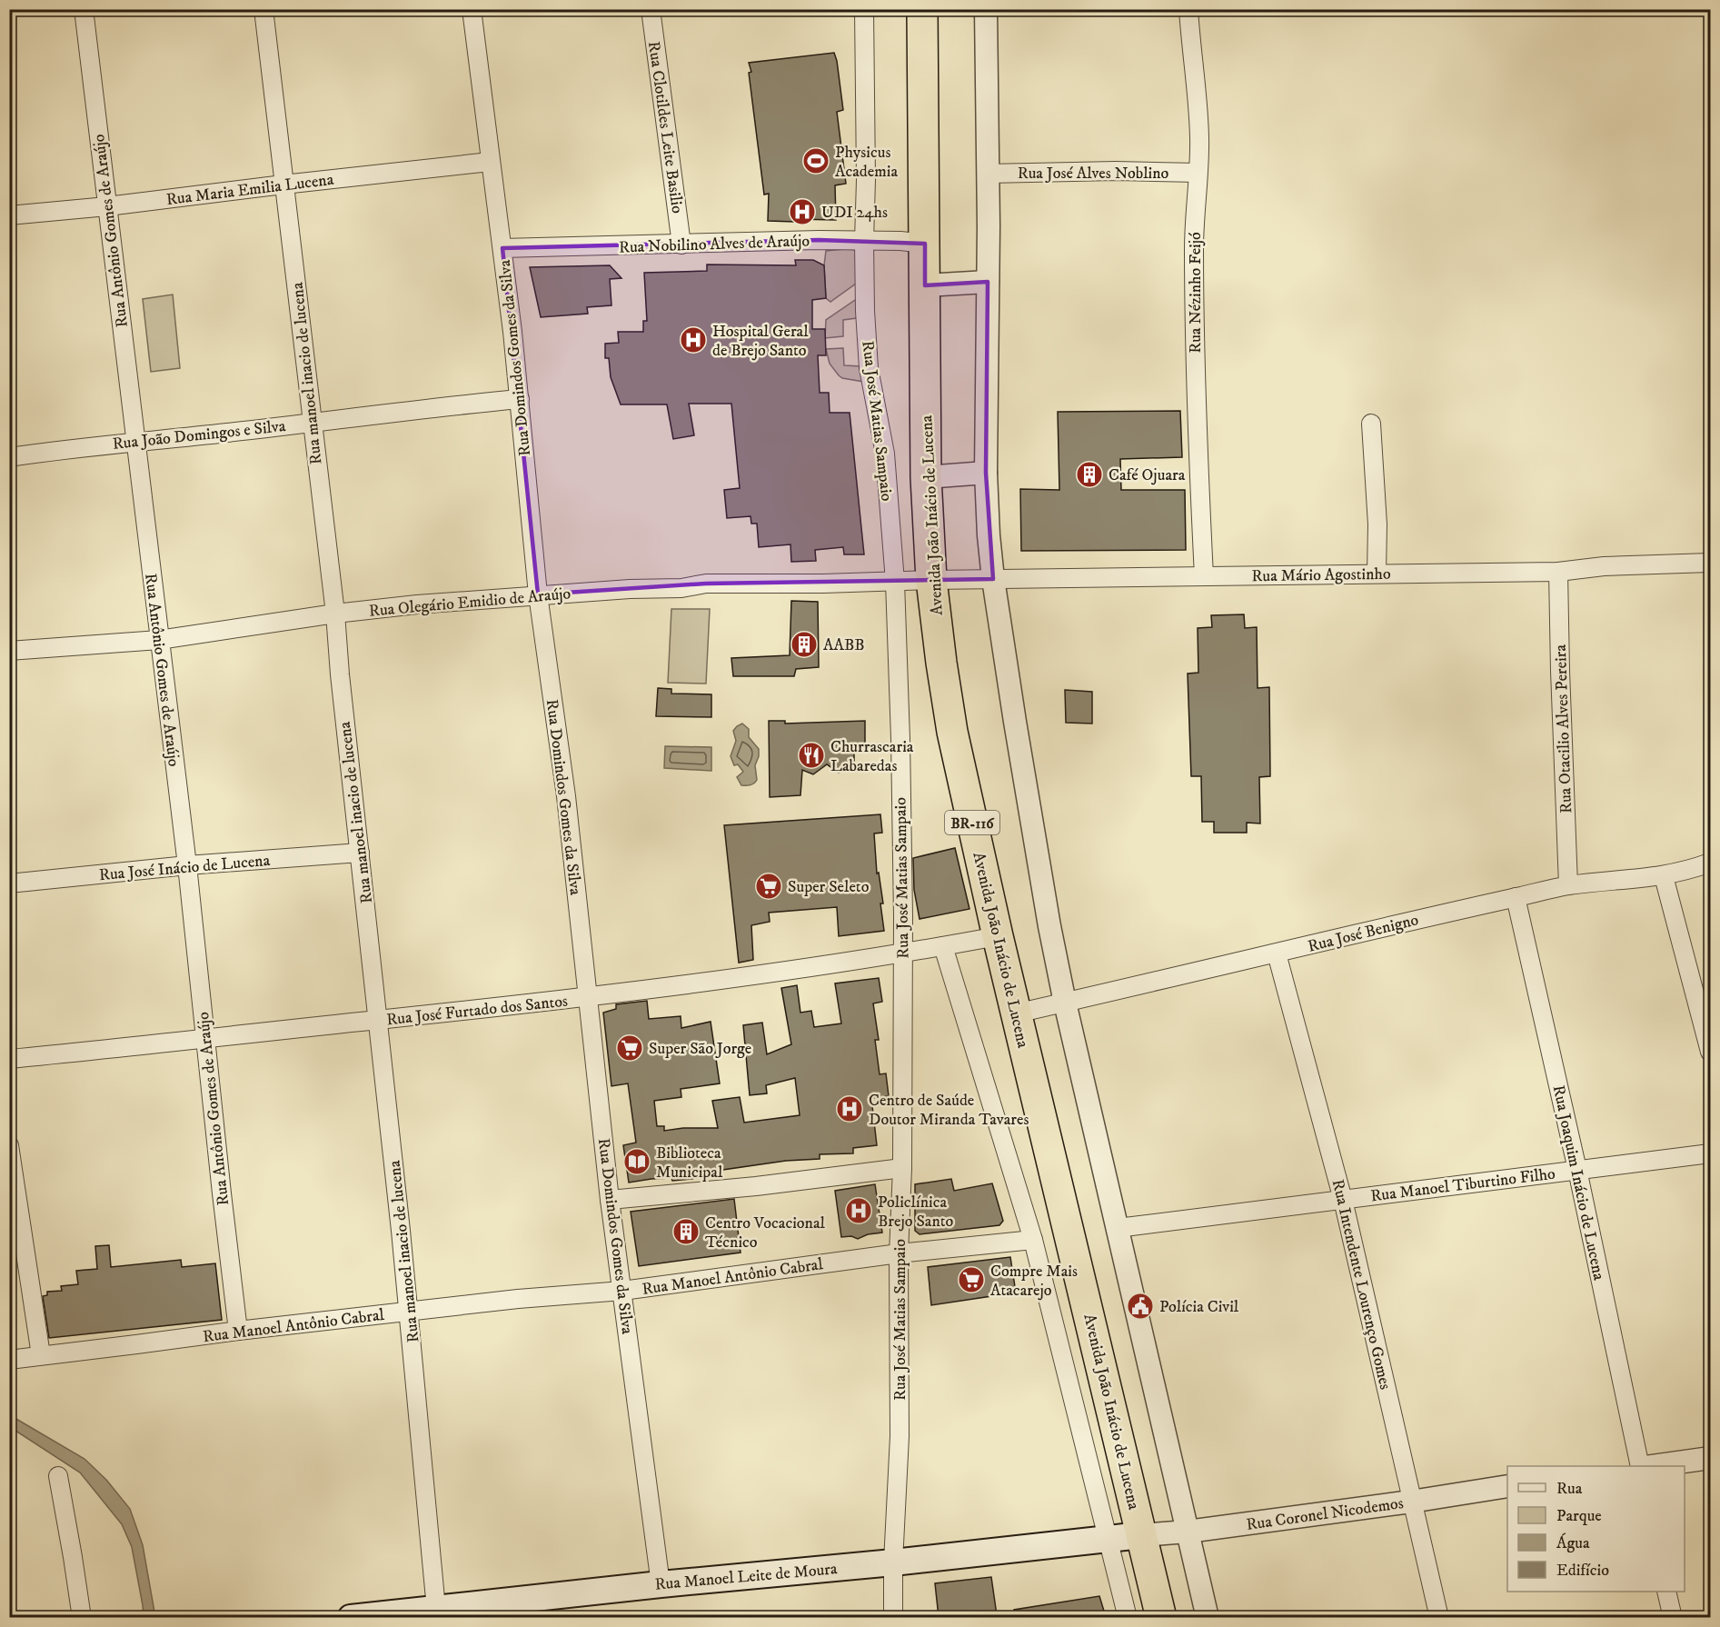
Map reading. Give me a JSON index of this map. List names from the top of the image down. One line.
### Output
{"streets":{"highway":["Avenida João Inácio de Lucena","BR-116"],"main road":["Rua Manoel Leite de Moura"],"street":["Rua Clotildes Leite Basilio","Rua José Alves Noblino","Rua Maria Emilia Lucena","Rua Antônio Gomes de Araújo","Rua Nobilino Alves de Araújo","Rua Nézinho Feijó","Rua Domindos Gomes da Silva","Rua manoel inacio de lucena","Rua José Matias Sampaio","Rua João Domingos e Silva","Rua Mário Agostinho","Rua Olegário Emidio de Araújo","Rua Otacilio Alves Pereira","Rua José Inácio de Lucena","Rua José Benigno","Rua José Furtado dos Santos","Rua Joaquim Inácio de Lucena","Rua Manoel Tiburtino Filho","Rua Manoel Antônio Cabral","Rua Intendente Lourenço Gomes","Rua Coronel Nicodemos"]},"crossings":[["Rua Clotildes Leite Basilio","Rua Nobilino Alves de Araújo"],["Rua José Alves Noblino","Rua Nézinho Feijó"],["Rua Maria Emilia Lucena","Rua Antônio Gomes de Araújo"],["Rua Maria Emilia Lucena","Rua Domindos Gomes da Silva"],["Rua Maria Emilia Lucena","Rua manoel inacio de lucena"],["Rua Antônio Gomes de Araújo","Rua João Domingos e Silva"],["Rua Antônio Gomes de Araújo","Rua Olegário Emidio de Araújo"],["Rua Antônio Gomes de Araújo","Rua José Inácio de Lucena"],["Rua Antônio Gomes de Araújo","Rua José Furtado dos Santos"],["Rua Antônio Gomes de Araújo","Rua Manoel Antônio Cabral"],["Rua Nobilino Alves de Araújo","Rua Domindos Gomes da Silva"],["Rua Nobilino Alves de Araújo","Rua José Matias Sampaio"],["Rua Nobilino Alves de Araújo","Avenida João Inácio de Lucena"],["Rua Nézinho Feijó","Rua Mário Agostinho"],["Rua Domindos Gomes da Silva","Rua João Domingos e Silva"],["Rua Domindos Gomes da Silva","Rua Olegário Emidio de Araújo"],["Rua Domindos Gomes da Silva","Rua José Furtado dos Santos"],["Rua Domindos Gomes da Silva","Rua Manoel Antônio Cabral"],["Rua Domindos Gomes da Silva","Rua Manoel Leite de Moura"],["Rua manoel inacio de lucena","Rua João Domingos e Silva"],["Rua manoel inacio de lucena","Rua Olegário Emidio de Araújo"],["Rua manoel inacio de lucena","Rua José Inácio de Lucena"],["Rua manoel inacio de lucena","Rua José Furtado dos Santos"],["Rua manoel inacio de lucena","Rua Manoel Antônio Cabral"],["Rua manoel inacio de lucena","Rua Manoel Leite de Moura"],["Rua José Matias Sampaio","Rua Olegário Emidio de Araújo"],["Rua José Matias Sampaio","Rua José Furtado dos Santos"],["Rua José Matias Sampaio","Rua Manoel Antônio Cabral"],["Rua José Matias Sampaio","Rua Manoel Leite de Moura"],["Avenida João Inácio de Lucena","Rua Mário Agostinho"],["Avenida João Inácio de Lucena","Rua Olegário Emidio de Araújo"],["Avenida João Inácio de Lucena","Rua José Benigno"],["Avenida João Inácio de Lucena","Rua José Furtado dos Santos"],["Avenida João Inácio de Lucena","Rua Coronel Nicodemos"],["Avenida João Inácio de Lucena","Rua Manoel Leite de Moura"],["Rua Mário Agostinho","Rua Olegário Emidio de Araújo"],["Rua Mário Agostinho","Rua Otacilio Alves Pereira"],["Rua Otacilio Alves Pereira","Rua José Benigno"],["Rua José Benigno","Rua Joaquim Inácio de Lucena"],["Rua José Benigno","Rua Intendente Lourenço Gomes"],["Rua Joaquim Inácio de Lucena","Rua Manoel Tiburtino Filho"],["Rua Manoel Tiburtino Filho","Rua Intendente Lourenço Gomes"],["Rua Intendente Lourenço Gomes","Rua Coronel Nicodemos"],["Rua Coronel Nicodemos","Rua Manoel Leite de Moura"]],"places":{"sports":["Physicus Academia"],"hospital":["UDI 24hs","Hospital Geral de Brejo Santo","Centro de Saúde Doutor Miranda Tavares","Policlínica Brejo Santo"],"building":["Café Ojuara","AABB","Centro Vocacional Técnico"],"restaurant":["Churrascaria Labaredas"],"supermarket":["Super Seleto","Super São Jorge","Compre Mais Atacarejo"],"library":["Biblioteca Municipal"],"public building":["Polícia Civil"]},"legend":["Rua","Parque","Água","Edifício"]}
